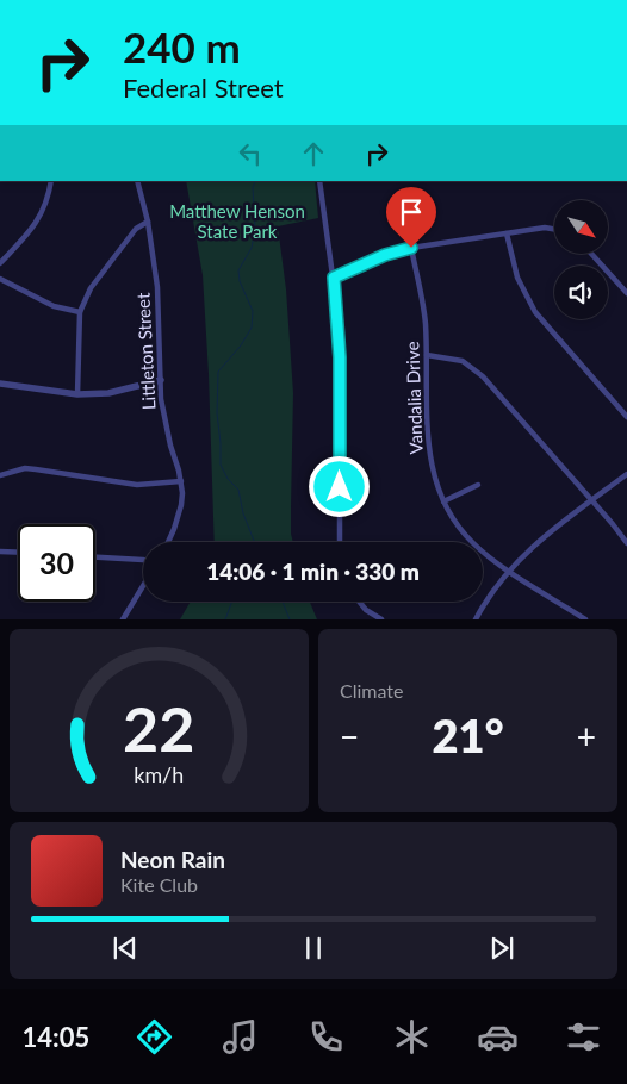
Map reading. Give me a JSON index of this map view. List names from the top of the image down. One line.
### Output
{"streets":{"street":["Littleton Street","Vandalia Drive"]},"parks":["Matthew Henson State Park"],"north":"bottom right","page":{"turn":["240 m","Federal Street"],"limit":"30","trip":"14:06 · 1 min · 330 m","tile":"Climate","heat":["−","21°","+"],"song":["Neon Rain","Kite Club"],"tabs":"14:05","gauge":["22","km/h"]}}
